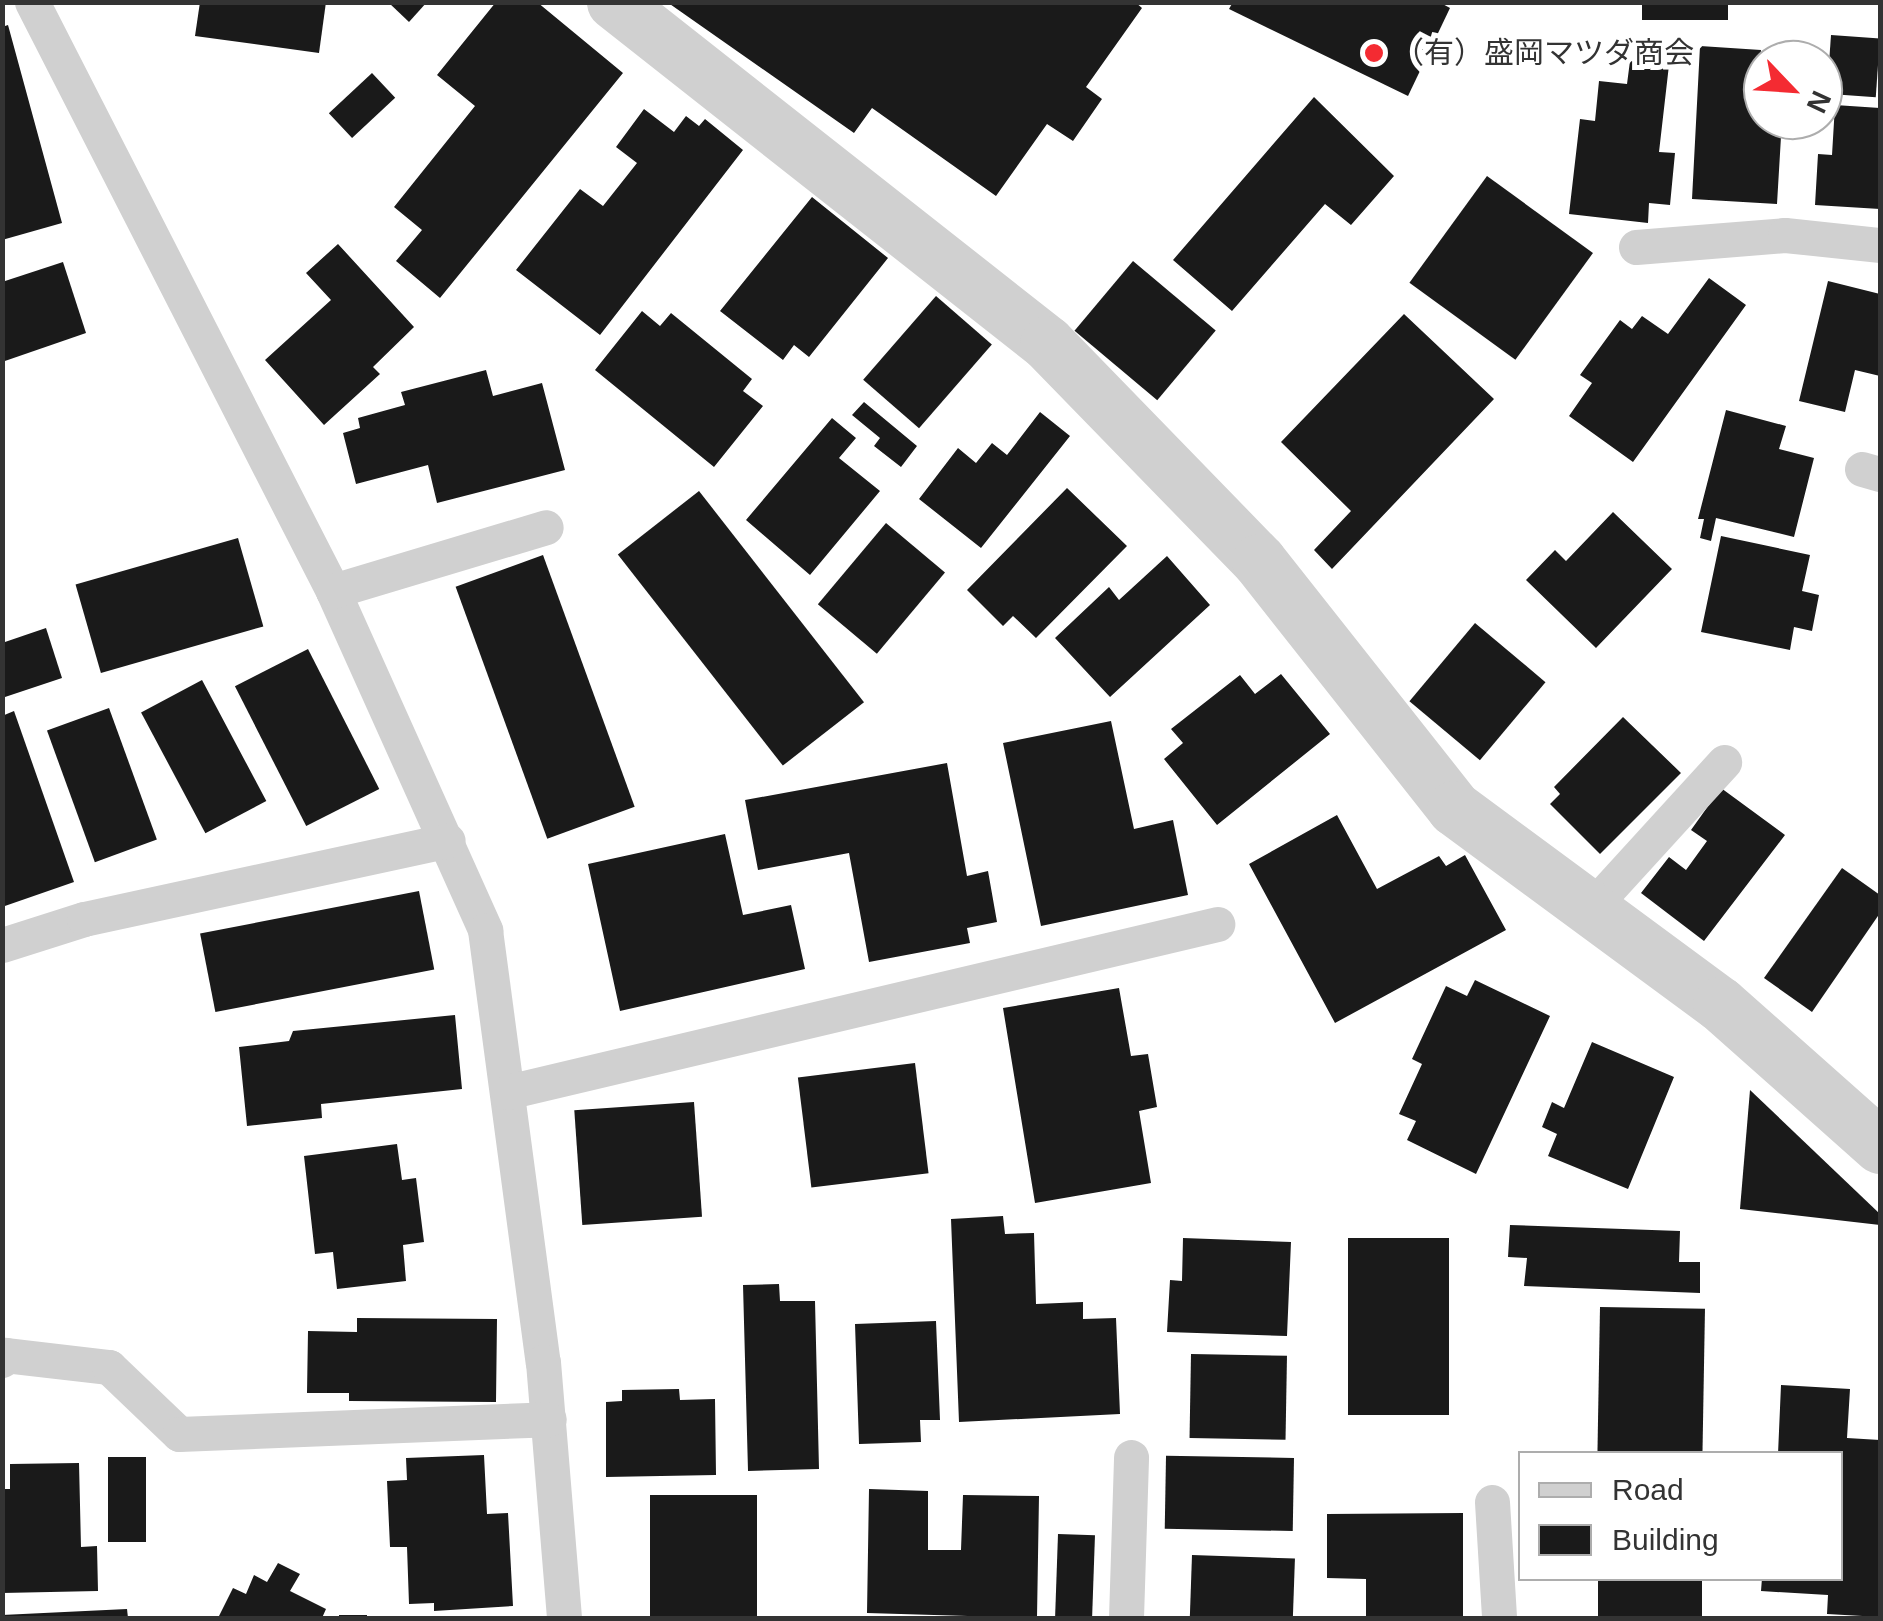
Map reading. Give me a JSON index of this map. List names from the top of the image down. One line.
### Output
{"places":["（有）盛岡マツダ商会"],"legend":["Road","Building"],"north":"bottom right"}
